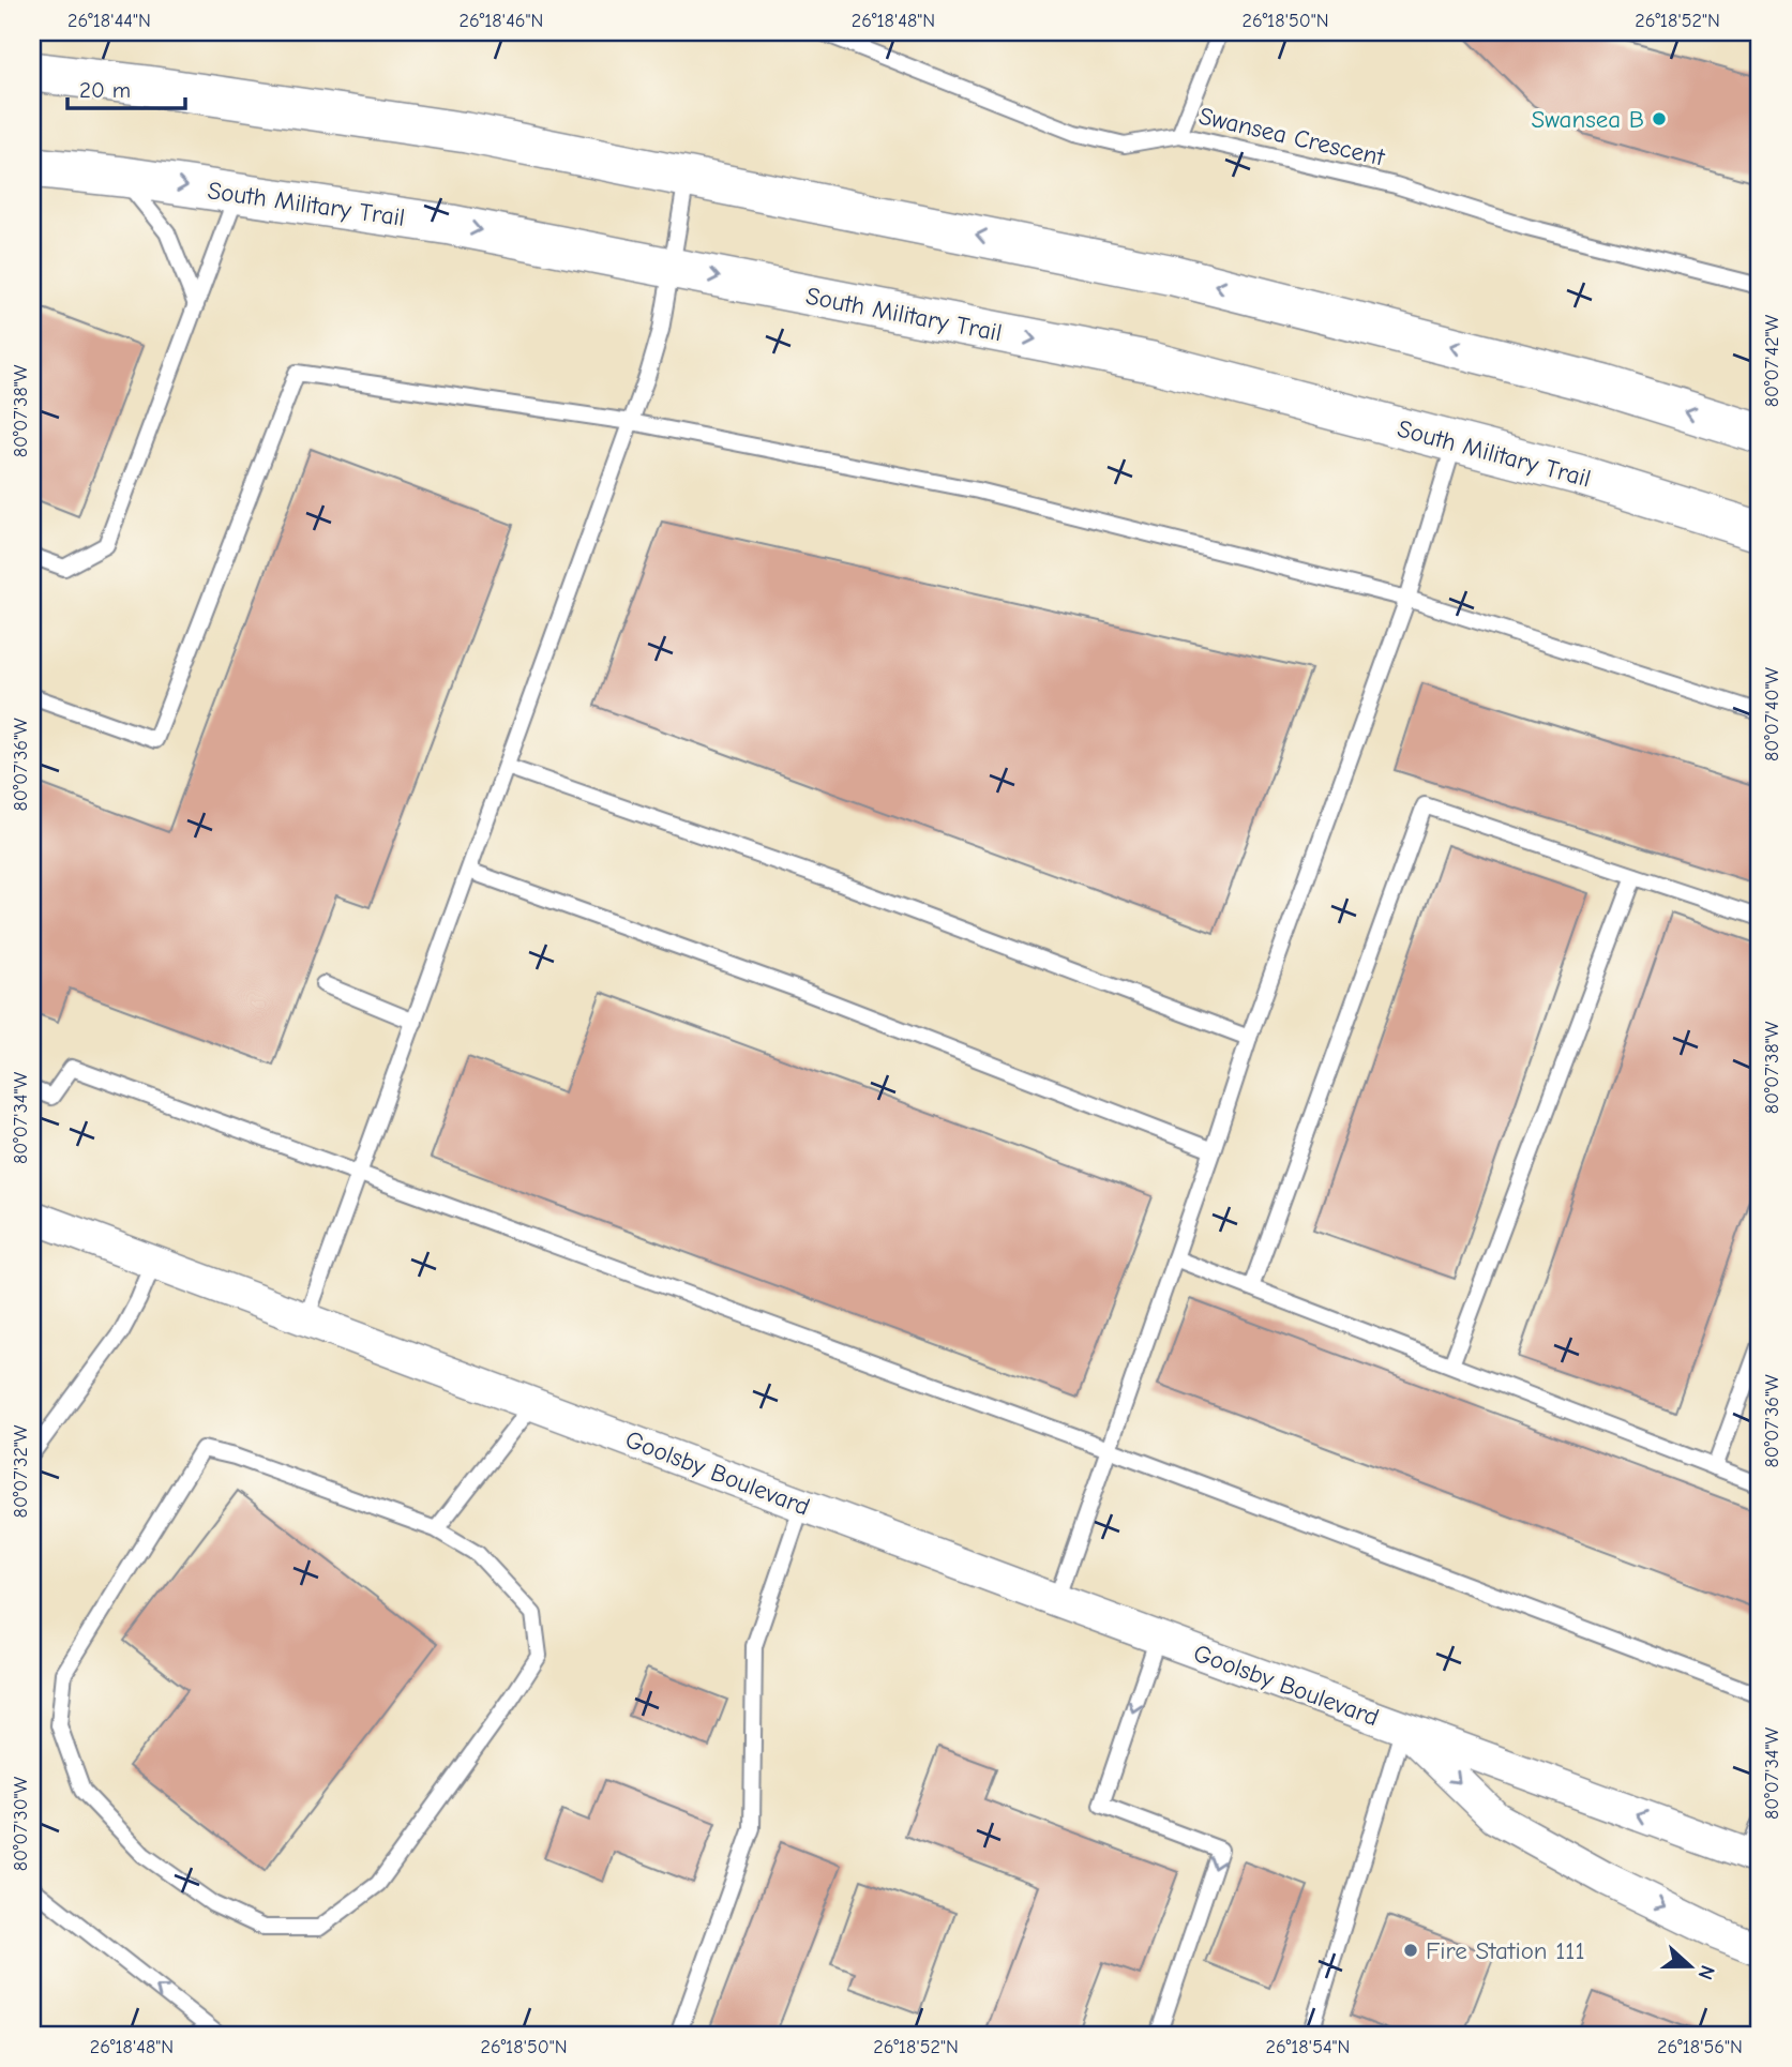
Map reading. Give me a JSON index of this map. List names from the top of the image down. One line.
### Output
{"streets":{"street":["South Military Trail","Goolsby Boulevard"],"lane":["Swansea Crescent"]},"places":["Swansea B","Fire Station 111"],"scale_bar":"20 m","north":"right","coordinates":["26°18'44\"N","26°18'46\"N","26°18'48\"N","26°18'50\"N","26°18'52\"N","80°07'42\"W","80°07'38\"W","80°07'40\"W","80°07'36\"W","80°07'34\"W","80°07'32\"W","80°07'30\"W","26°18'54\"N","26°18'56\"N"]}
